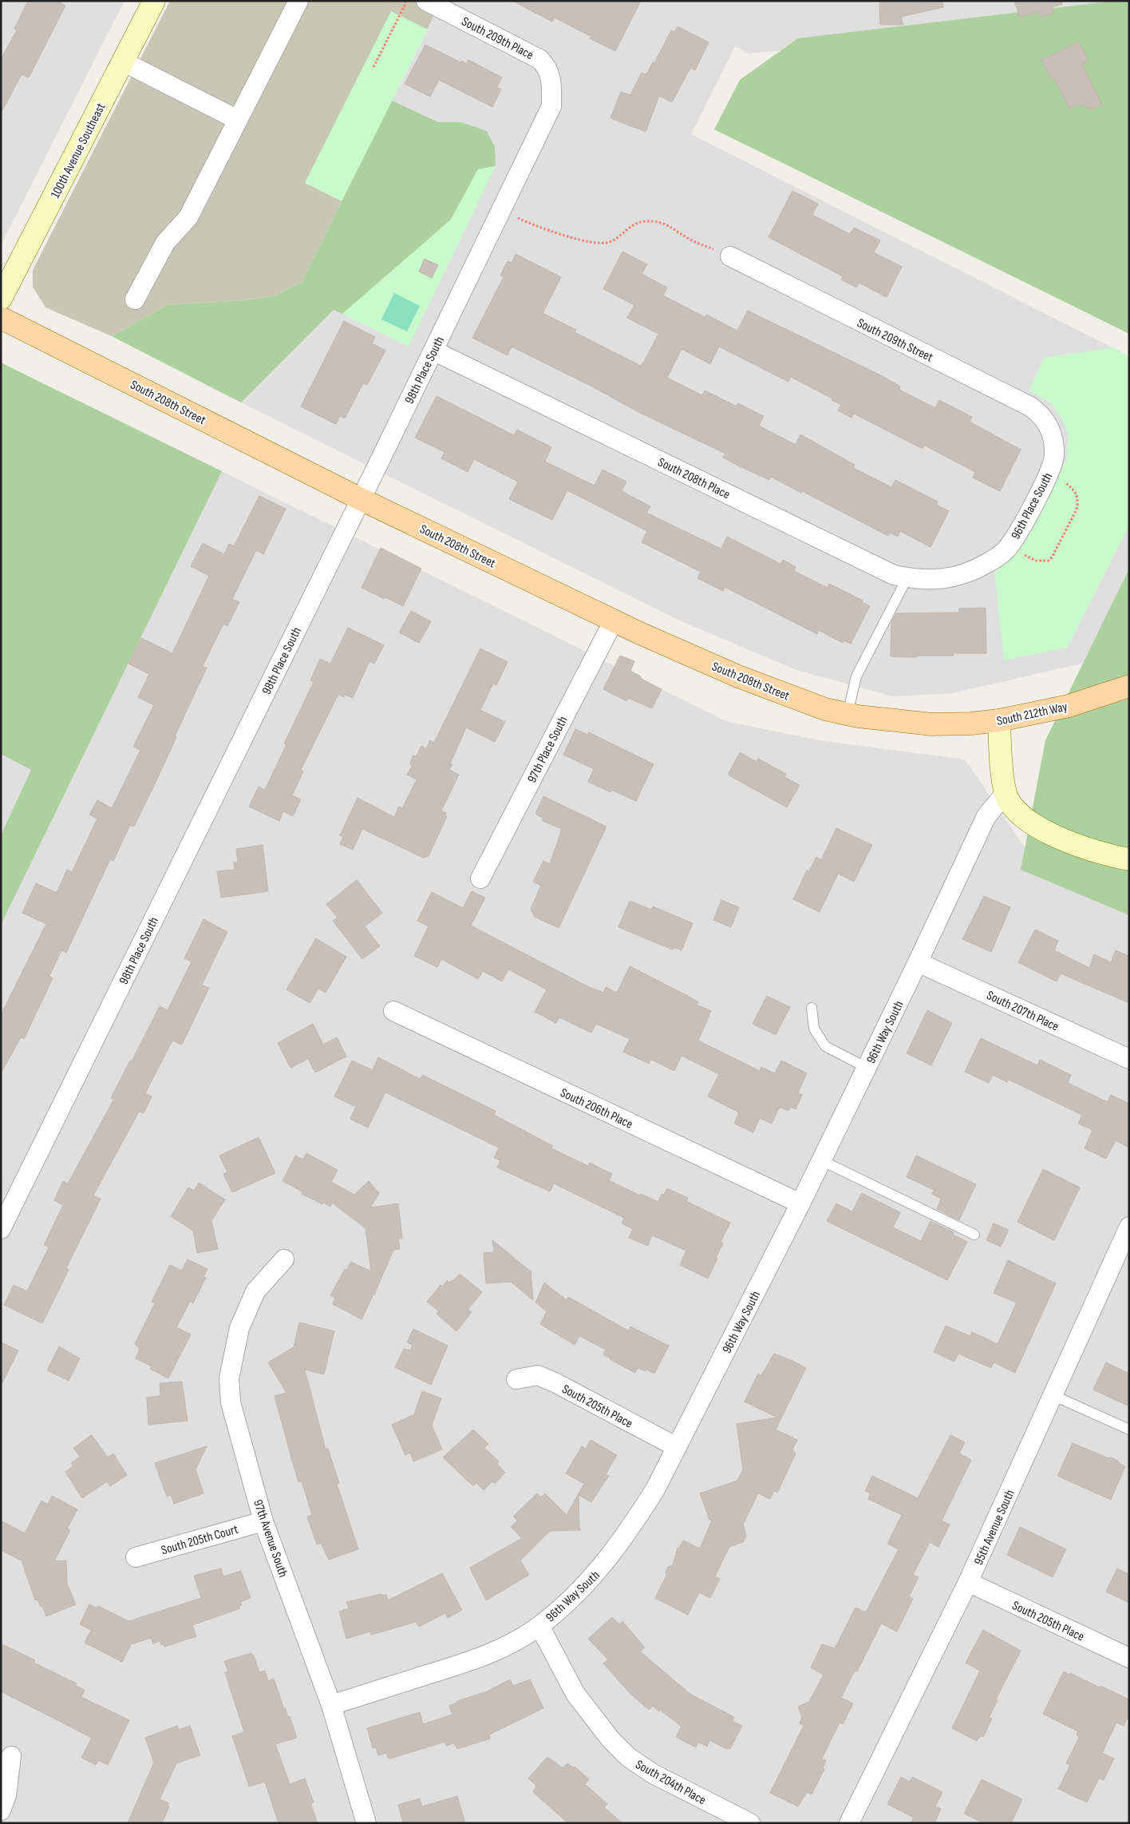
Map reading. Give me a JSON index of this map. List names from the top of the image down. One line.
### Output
{"streets":{"main road":["South 208th Street","South 212th Way"],"street":["South 209th Place","100th Avenue Southeast","South 209th Street","98th Place South","South 208th Place","96th Place South","97th Place South","South 207th Place","96th Way South","South 206th Place","South 205th Place","95th Avenue South","97th Avenue South","South 205th Court","South 204th Place"]},"crossings":[["South 209th Place","98th Place South"],["South 209th Street","96th Place South"],["98th Place South","South 208th Street"],["98th Place South","South 208th Place"],["South 208th Street","South 212th Way"],["South 208th Street","97th Place South"],["South 208th Place","96th Place South"],["South 207th Place","96th Way South"],["96th Way South","South 206th Place"],["96th Way South","South 205th Place"],["96th Way South","97th Avenue South"],["96th Way South","South 204th Place"],["South 205th Place","95th Avenue South"],["97th Avenue South","South 205th Court"]]}
